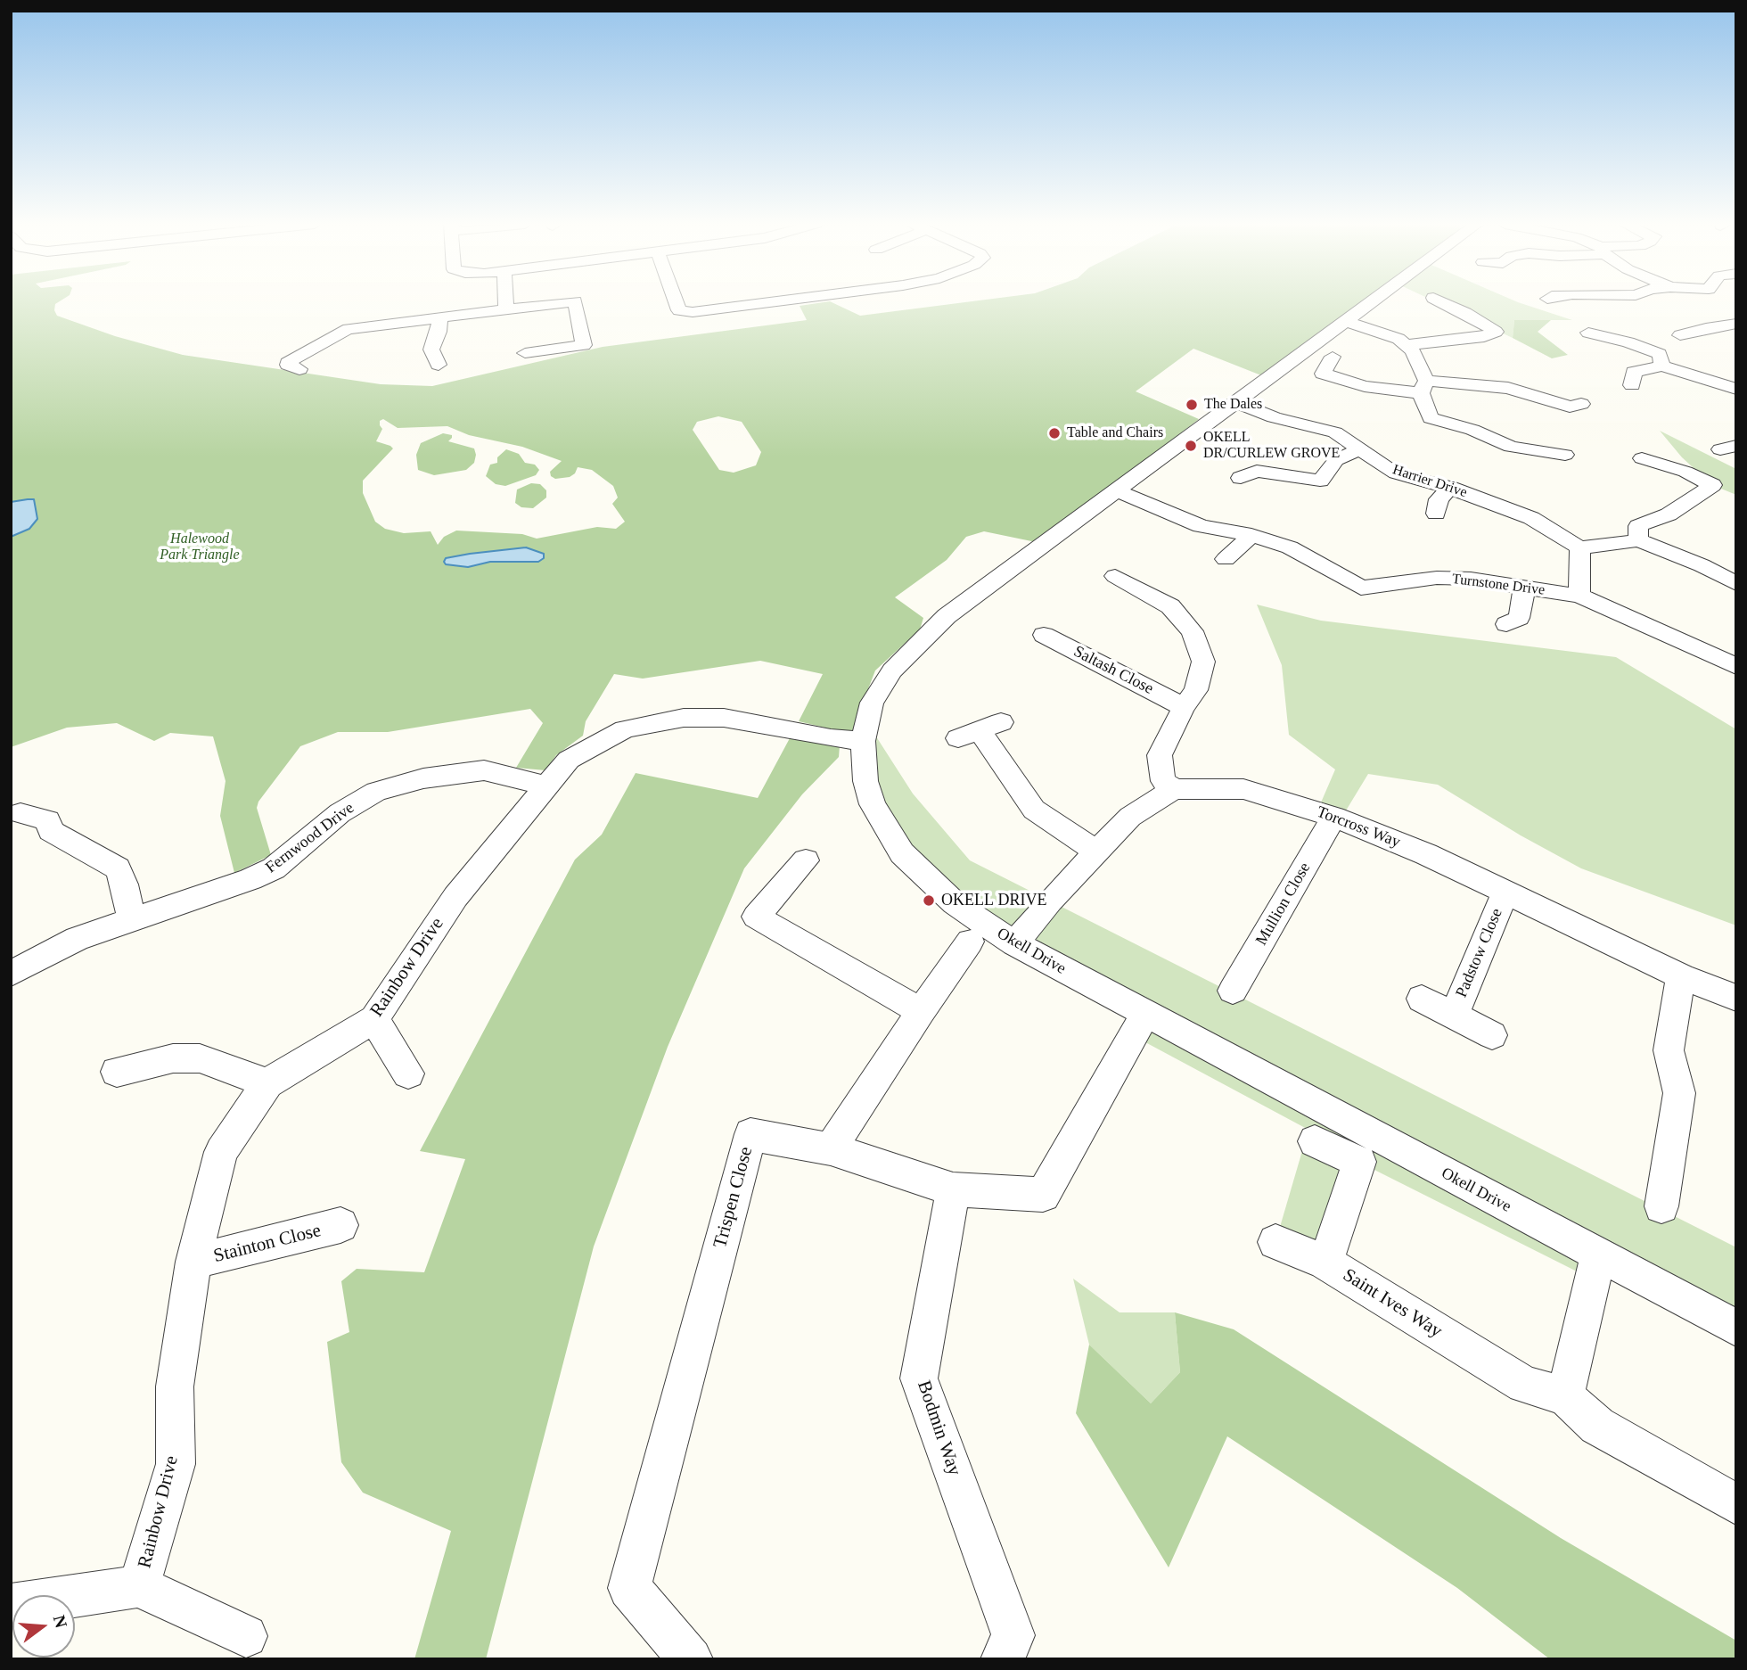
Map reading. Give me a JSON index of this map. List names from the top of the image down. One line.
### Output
{"streets":{"street":["Harrier Drive","Turnstone Drive","Saltash Close","Torcross Way","Fernwood Drive","Mullion Close","Okell Drive","Padstow Close","Rainbow Drive","Trispen Close","Stainton Close","Saint Ives Way","Bodmin Way"]},"crossings":[["Harrier Drive","Okell Drive"],["Turnstone Drive","Okell Drive"],["Torcross Way","Mullion Close"],["Torcross Way","Padstow Close"],["Fernwood Drive","Rainbow Drive"],["Okell Drive","Rainbow Drive"],["Okell Drive","Trispen Close"],["Rainbow Drive","Stainton Close"],["Trispen Close","Bodmin Way"]],"parks":["Halewood Park Triangle"],"places":["The Dales","Table and Chairs","OKELL DR/CURLEW GROVE","OKELL DRIVE"],"north":"right"}
